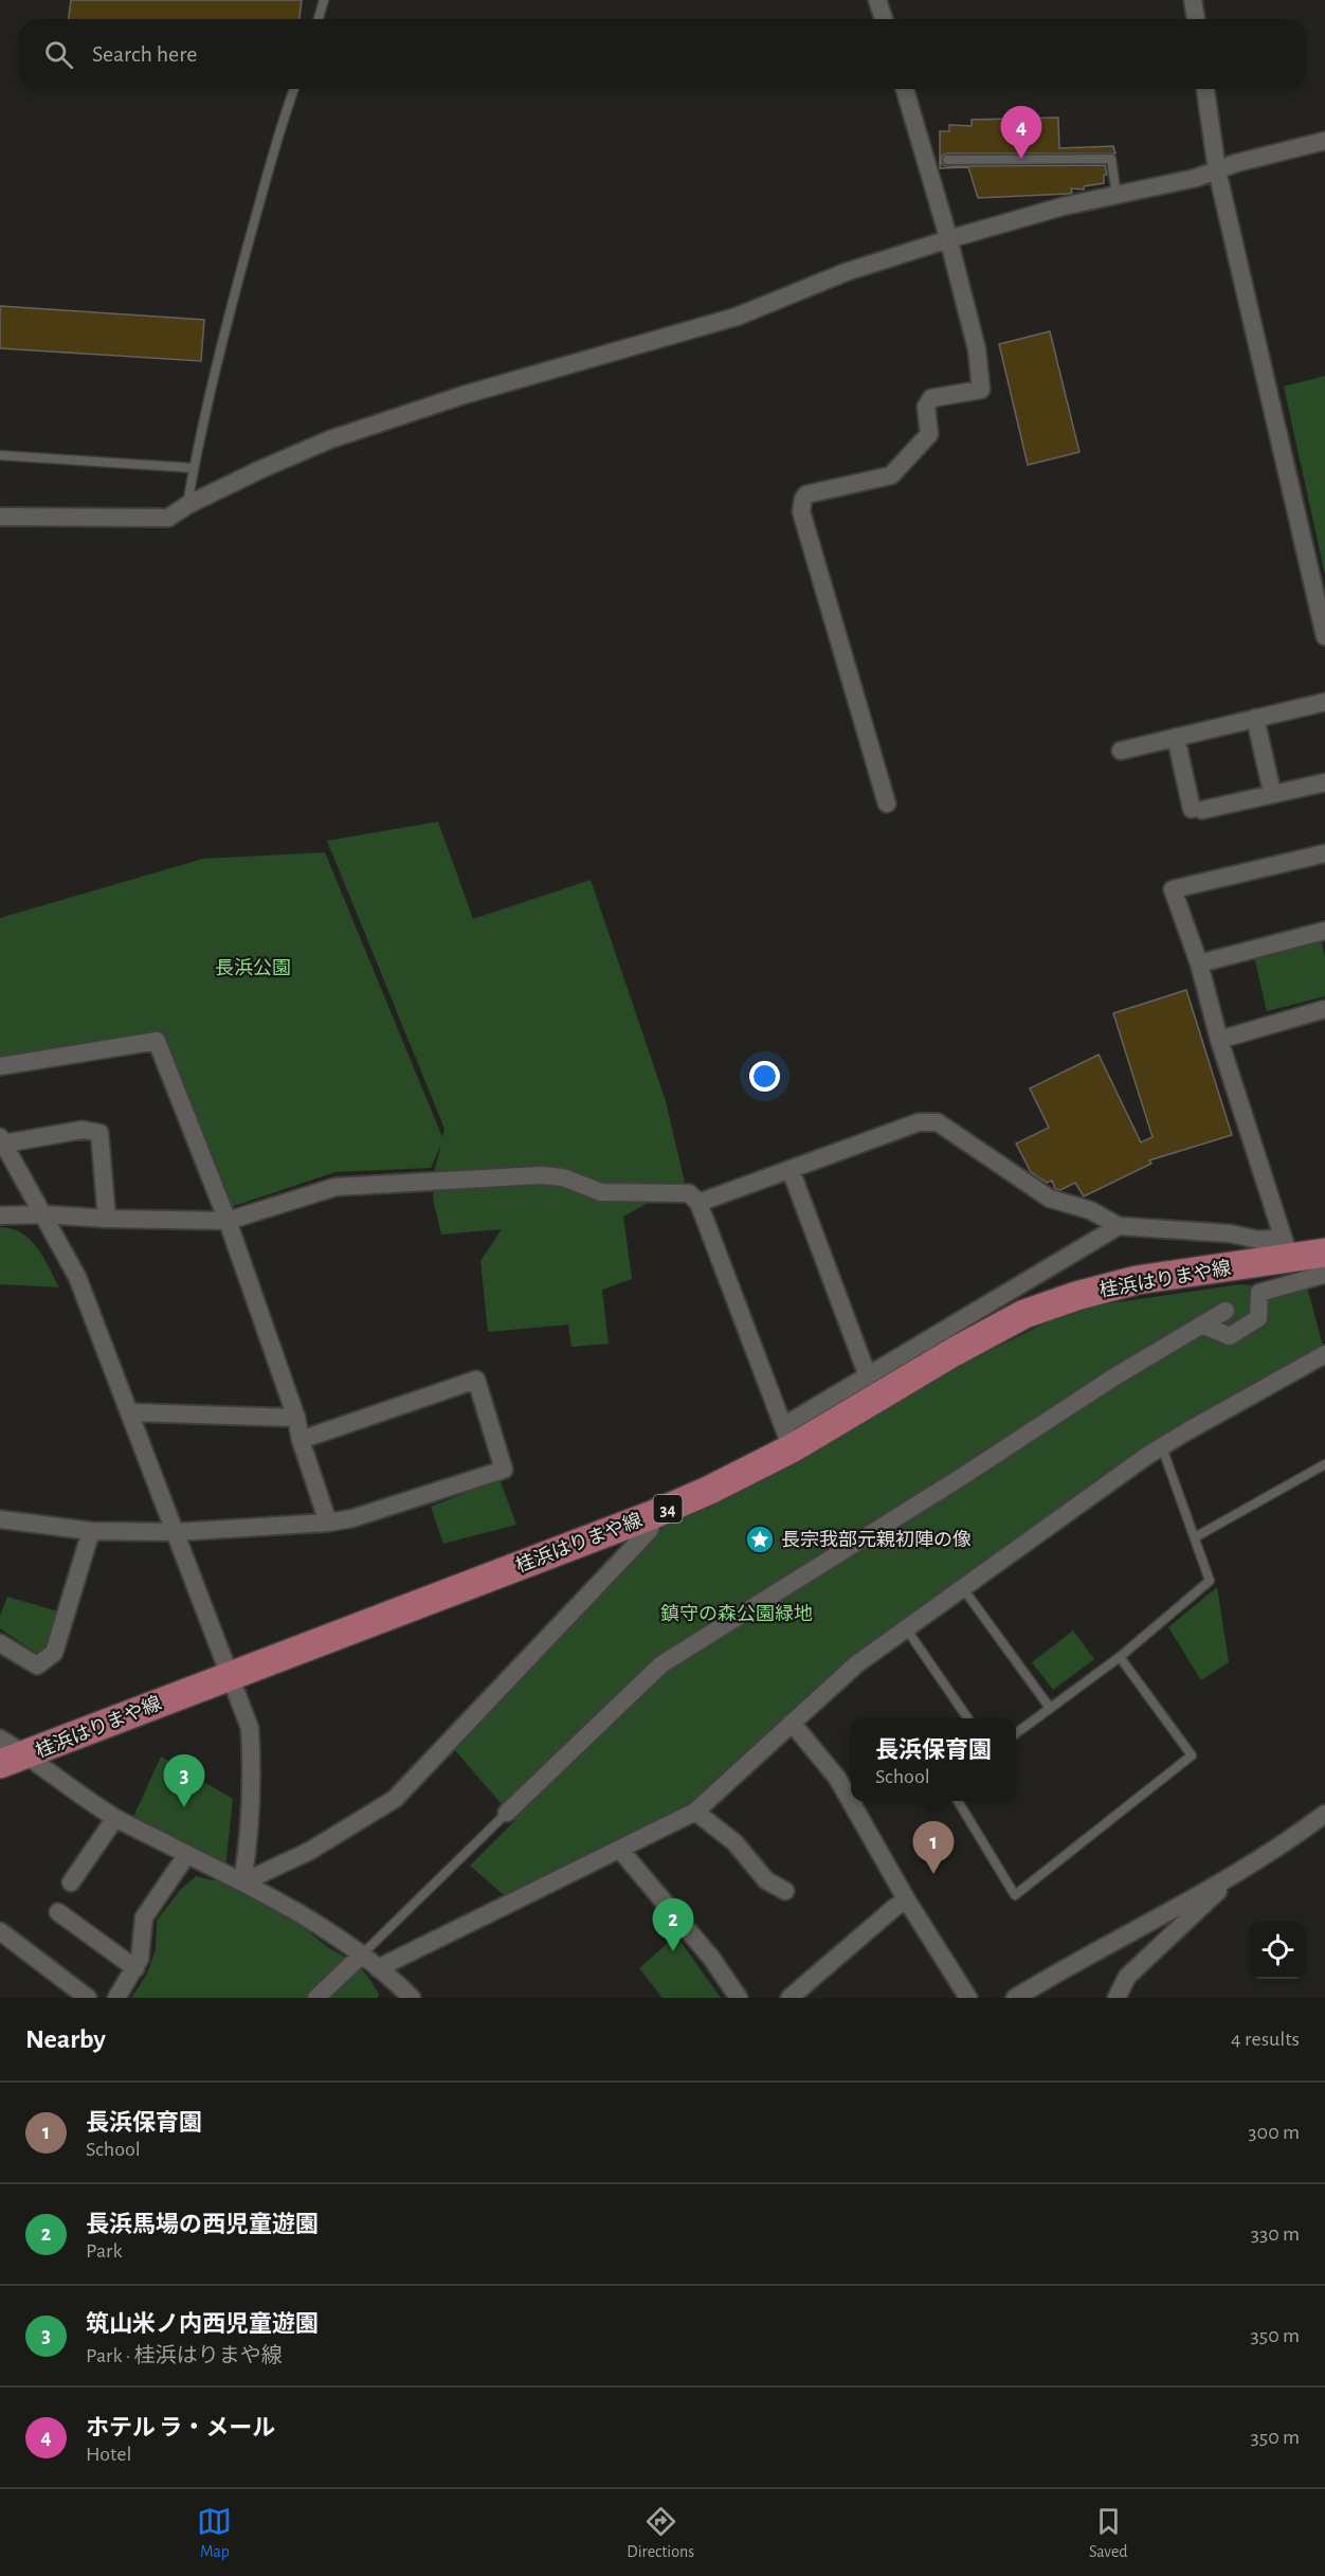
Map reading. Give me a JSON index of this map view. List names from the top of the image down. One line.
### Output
{"streets":{"main road":["桂浜はりまや線","34"]},"parks":["長浜公園","鎮守の森公園緑地"],"places":{"place":["長宗我部元親初陣の像"]},"page":{"search":"Search here","pins":["4","3","1","2"],"popup":["長浜保育園","School"],"heading":["Nearby","4 results"],"list":[{"mark":"1","name":"長浜保育園","note":"School","value":"300 m"},{"mark":"2","name":"長浜馬場の西児童遊園","note":"Park","value":"330 m"},{"mark":"3","name":"筑山米ノ内西児童遊園","note":"Park · 桂浜はりまや線","value":"350 m"},{"mark":"4","name":"ホテル ラ・メール","note":"Hotel","value":"350 m"}],"nav":["Map","Directions","Saved"]}}
